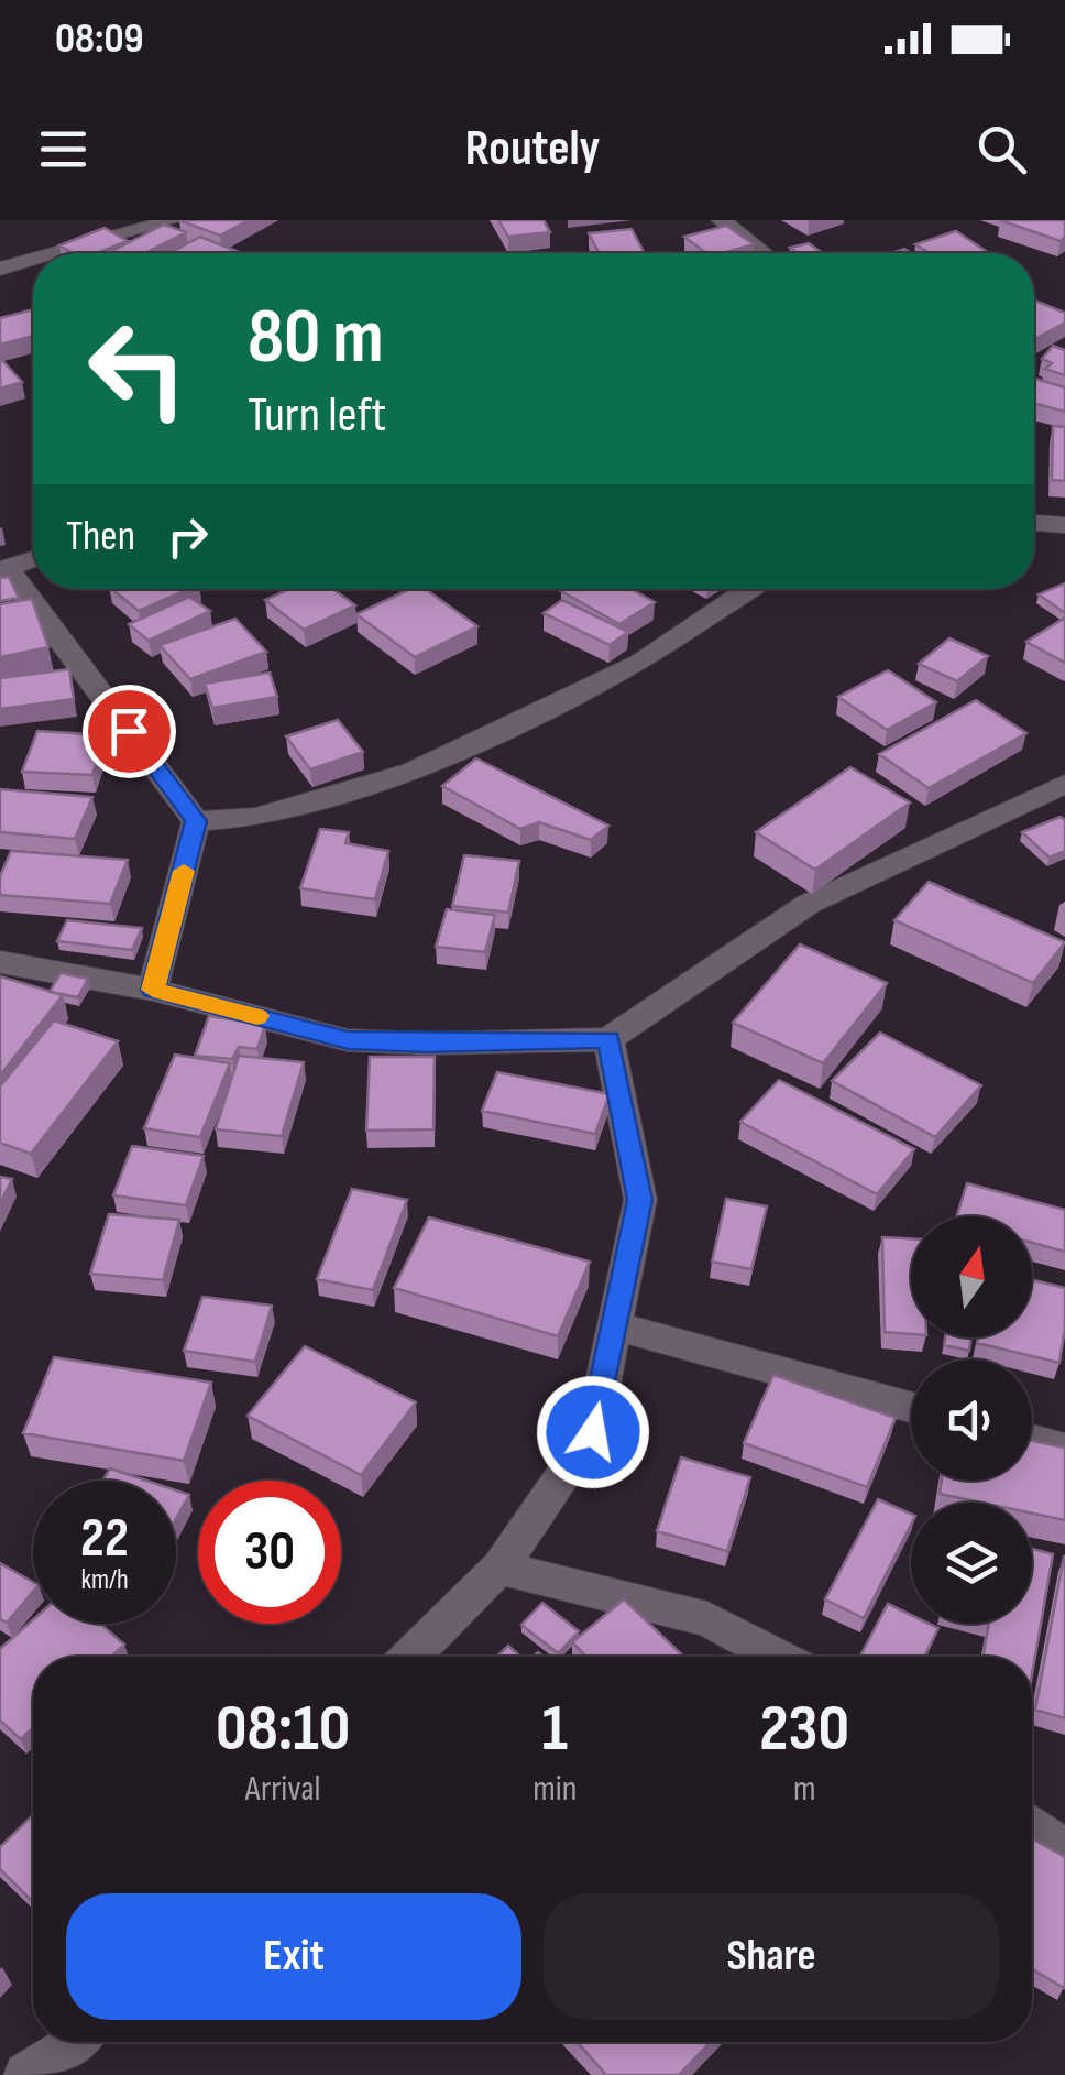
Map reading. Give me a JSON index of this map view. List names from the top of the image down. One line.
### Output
{"north":"top","page":{"status":"08:09","header":"Routely","turn":["80 m","Turn left"],"then":"Then","speed":"22 km/h","limit":"30","eta":["08:10","Arrival","1","min","230","m"],"buttons":["Exit","Share"]}}
